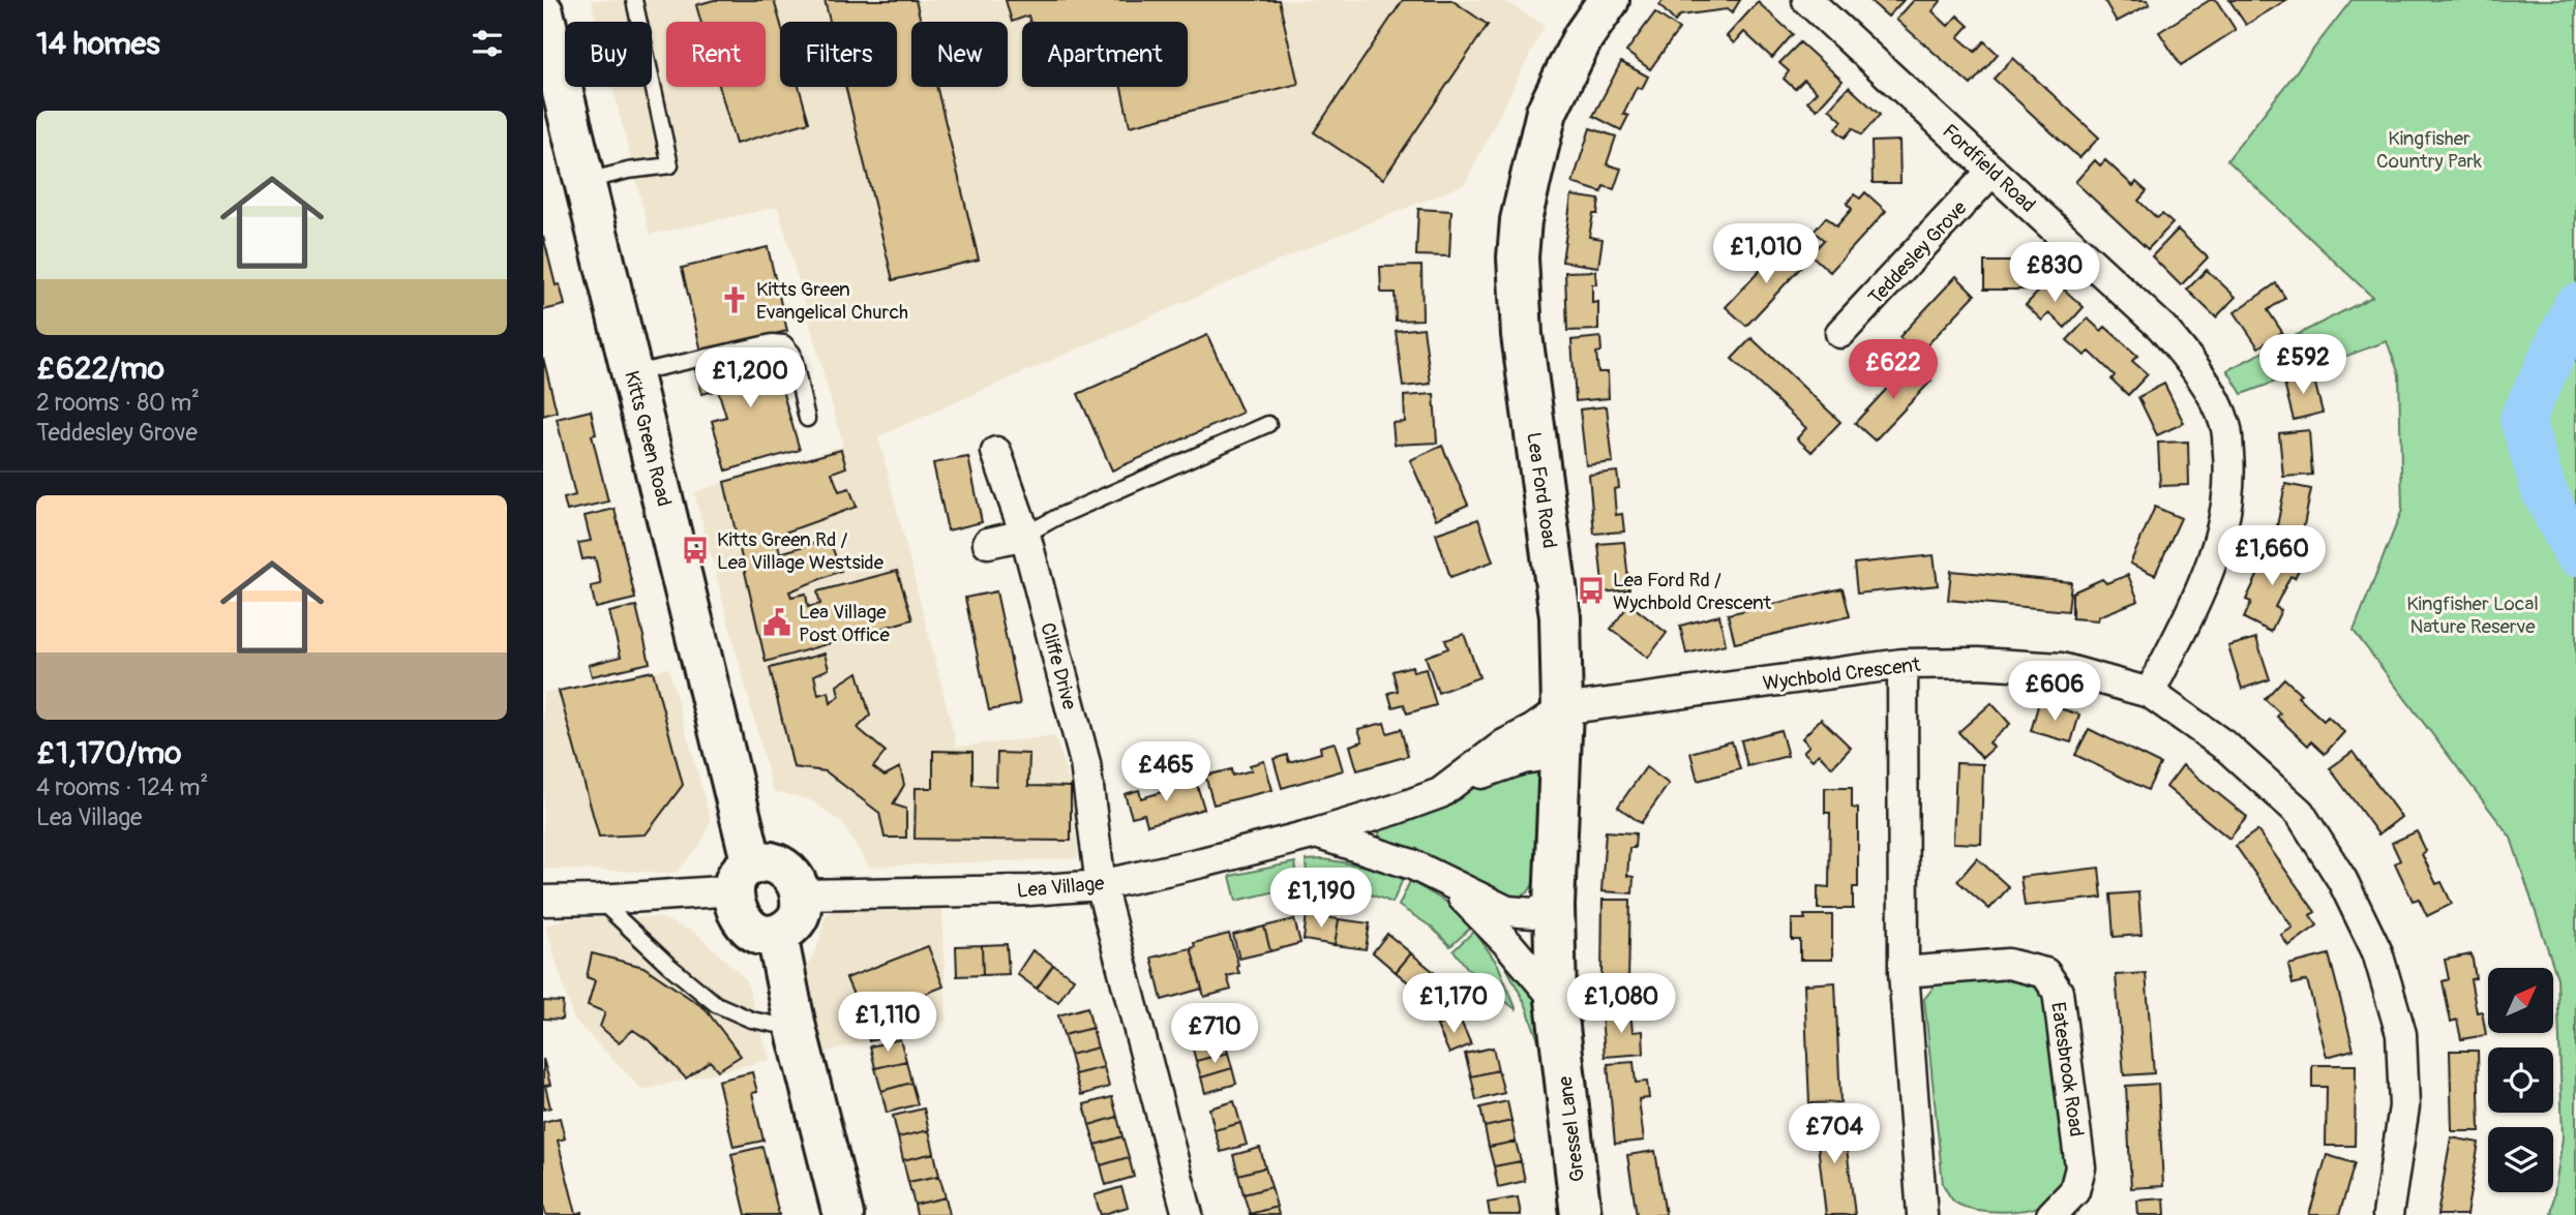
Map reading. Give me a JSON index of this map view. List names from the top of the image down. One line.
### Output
{"streets":{"street":["Fordfield Road","Teddesley Grove","Kitts Green Road","Lea Ford Road","Cliffe Drive","Wychbold Crescent","Lea Village","Eatesbrook Road","Gressel Lane"]},"crossings":[["Fordfield Road","Teddesley Grove"],["Fordfield Road","Wychbold Crescent"],["Kitts Green Road","Lea Village"],["Lea Ford Road","Wychbold Crescent"],["Lea Ford Road","Lea Village"],["Lea Ford Road","Gressel Lane"],["Cliffe Drive","Lea Village"],["Wychbold Crescent","Lea Village"],["Lea Village","Gressel Lane"]],"parks":["Kingfisher Country Park","Kingfisher Local Nature Reserve"],"places":{"church":["Kitts Green Evangelical Church"],"bus stop":["Kitts Green Rd / Lea Village Westside","Lea Ford Rd / Wychbold Crescent"],"public building":["Lea Village Post Office"]},"north":"top right","page":{"heading":"14 homes","chip":["Buy","Rent","Filters","New","Apartment"],"list":[{"name":"£622/mo","note":"2 rooms · 80 m² · Teddesley Grove"},{"name":"£1,170/mo","note":"4 rooms · 124 m² · Lea Village"}],"price":["£1,010","£830","£592","£622","£1,200","£1,660","£606","£465","£1,190","£1,170","£1,080","£1,110","£710","£704"]}}
